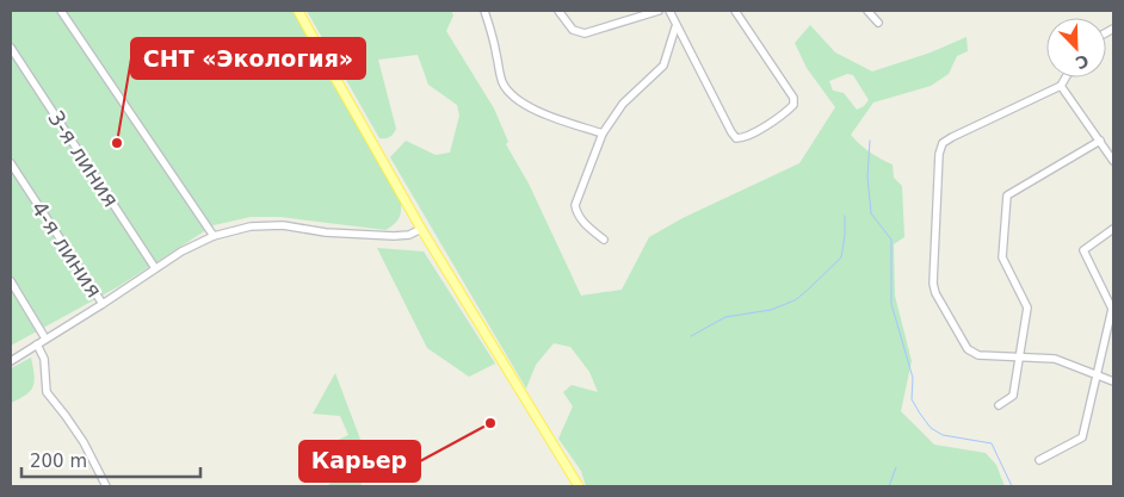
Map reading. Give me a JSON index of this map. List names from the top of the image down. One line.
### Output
{"streets":{"street":["3-я линия","4-я линия"]},"places":["СНТ «Экология»","Карьер"],"scale_bar":"200 m","north":"bottom right"}
